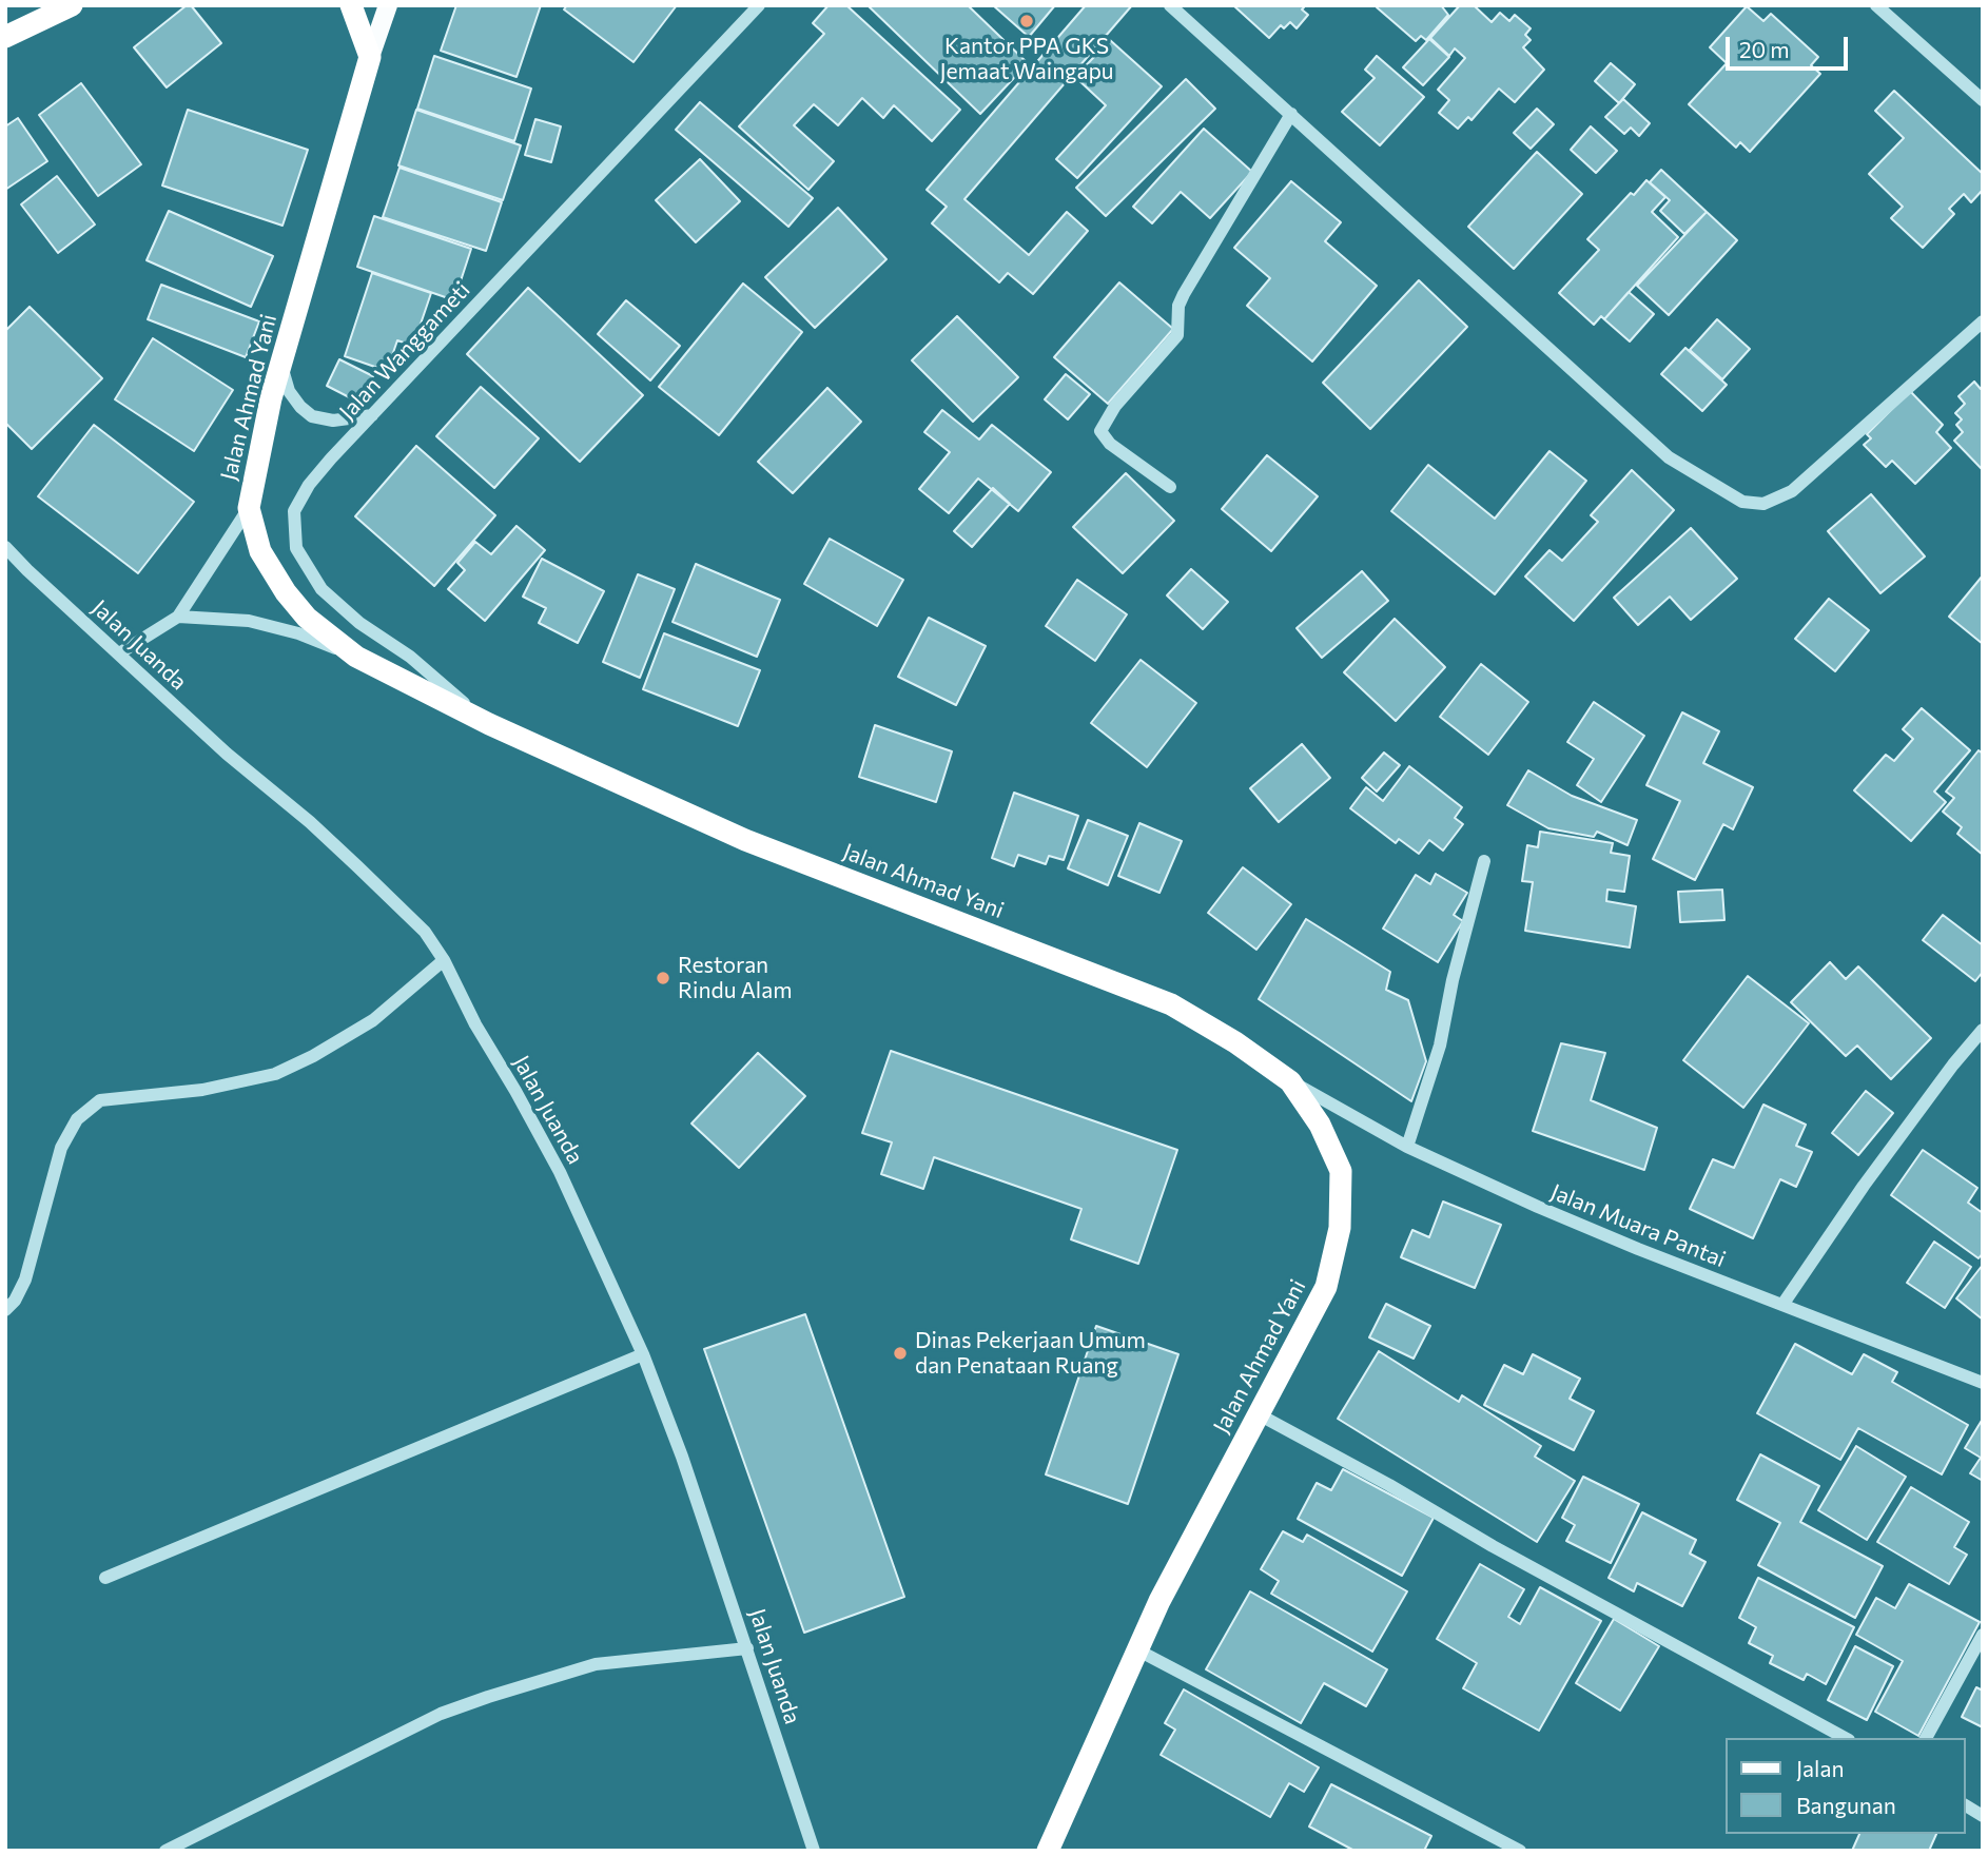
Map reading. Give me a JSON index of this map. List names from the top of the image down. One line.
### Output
{"streets":{"highway":["Jalan Ahmad Yani"],"street":["Jalan Wanggameti","Jalan Juanda","Jalan Muara Pantai"]},"crossings":[["Jalan Wanggameti","Jalan Ahmad Yani"],["Jalan Ahmad Yani","Jalan Muara Pantai"]],"places":["Kantor PPA GKS Jemaat Waingapu","Restoran Rindu Alam","Dinas Pekerjaan Umum dan Penataan Ruang"],"legend":["Jalan","Bangunan"],"scale_bar":"20 m"}
